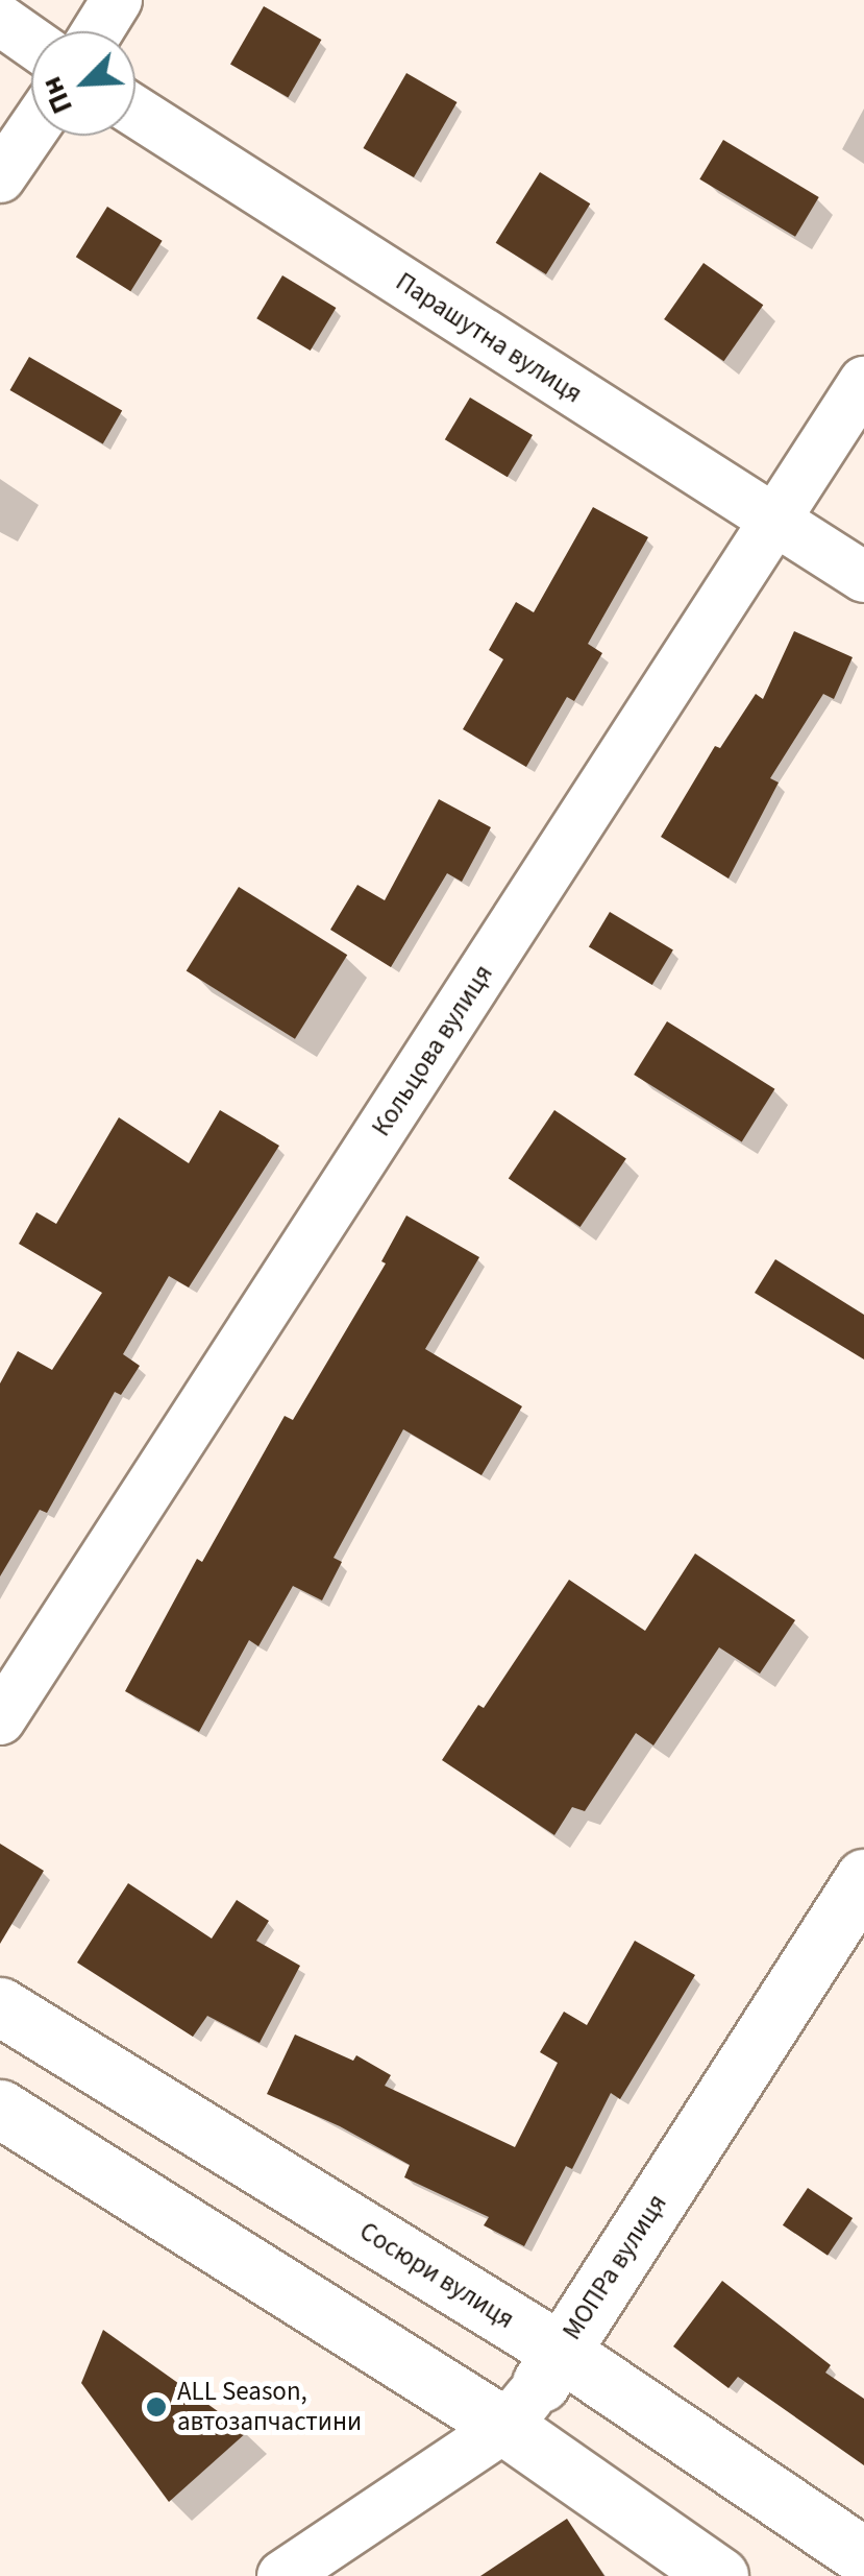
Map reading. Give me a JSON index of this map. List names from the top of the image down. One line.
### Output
{"streets":{"street":["Парашутна вулиця","Кольцова вулиця","МОПРа вулиця","Сосюри вулиця"]},"crossings":[["Парашутна вулиця","Кольцова вулиця"],["МОПРа вулиця","Сосюри вулиця"]],"places":["ALL Season, автозапчастини"],"north":"bottom left"}
